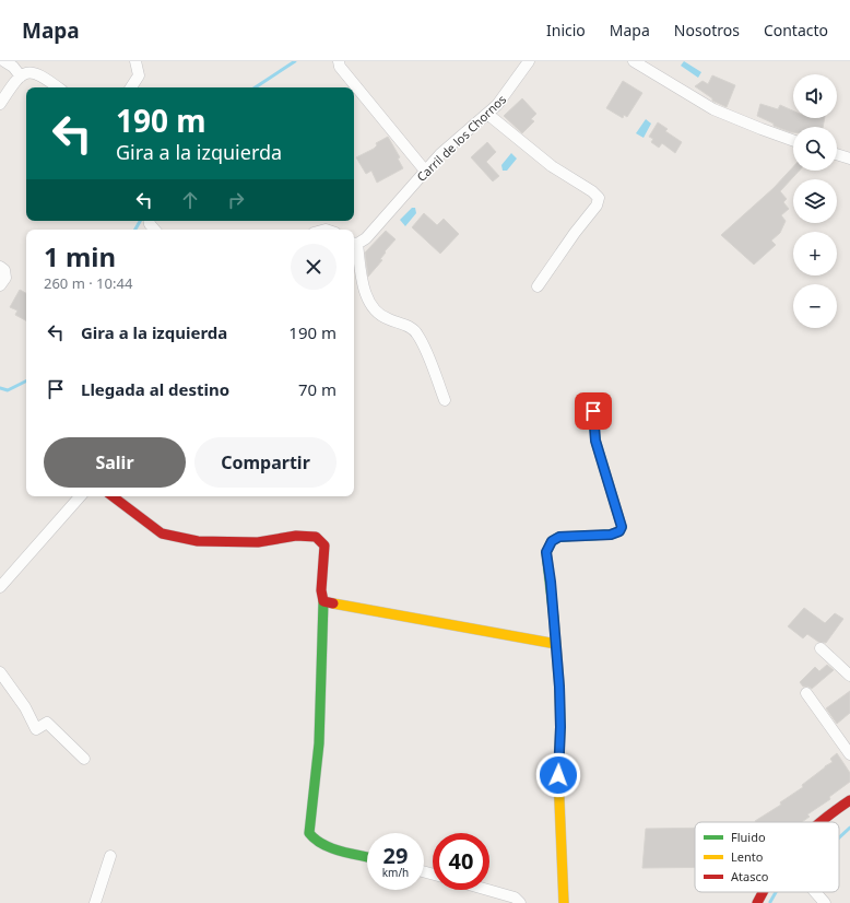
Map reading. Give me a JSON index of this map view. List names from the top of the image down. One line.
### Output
{"streets":{"street":["Carril de los Chornos"]},"legend":["Fluido","Lento","Atasco"],"page":{"header":"Mapa","nav":["Inicio","Mapa","Nosotros","Contacto"],"map_buttons":["+","−"],"turn":["190 m","Gira a la izquierda"],"heading":["1 min","260 m · 10:44"],"list":[{"name":"Gira a la izquierda","value":"190 m"},{"name":"Llegada al destino","value":"70 m"}],"buttons":["Salir","Compartir"],"speed":"29 km/h","limit":"40"}}
